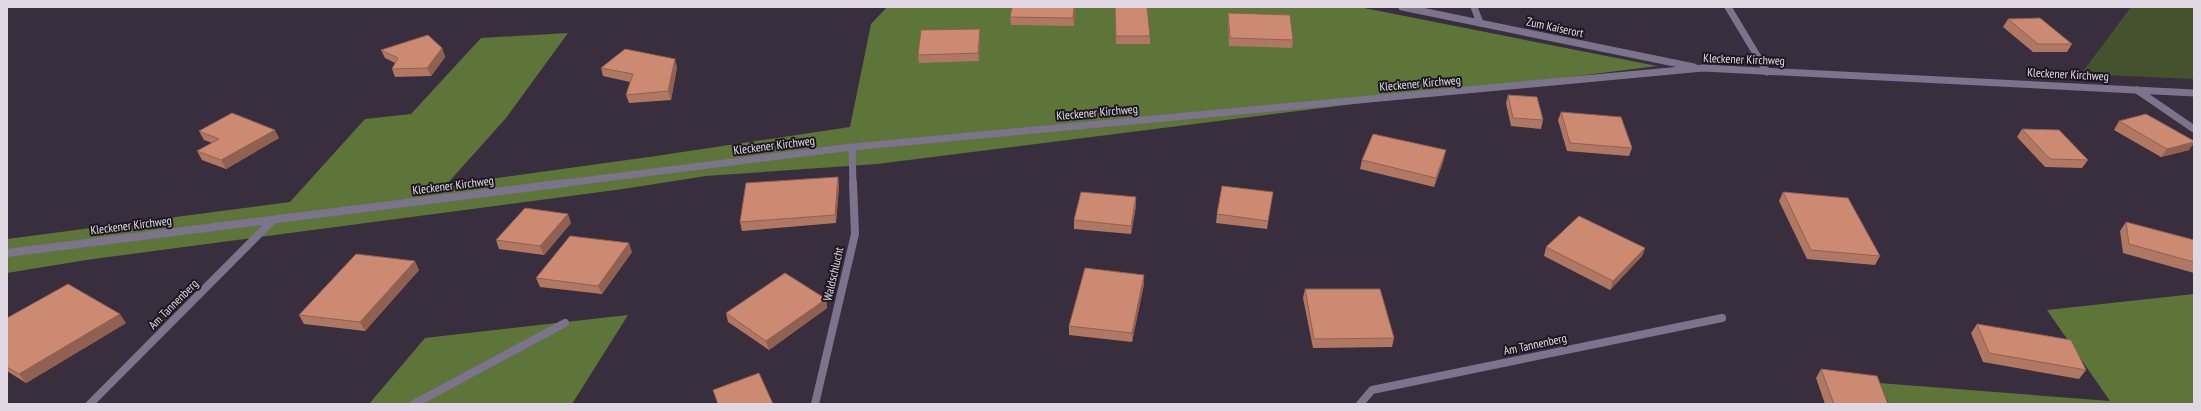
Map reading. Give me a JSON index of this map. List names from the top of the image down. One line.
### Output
{"streets":{"street":["Zum Kaiserort","Kleckener Kirchweg","Waldschlucht","Am Tannenberg"]},"crossings":[["Zum Kaiserort","Kleckener Kirchweg"],["Kleckener Kirchweg","Waldschlucht"],["Kleckener Kirchweg","Am Tannenberg"]]}
